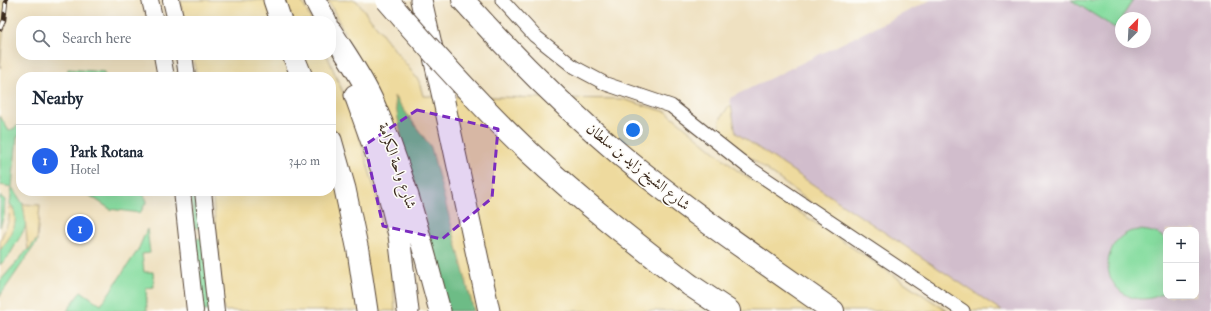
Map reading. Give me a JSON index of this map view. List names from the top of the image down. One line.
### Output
{"streets":{"highway":["شارع واحة الكرامة","شارع الشيخ زايد بن سلطان"]},"north":"top right","page":{"search":"Search here","heading":"Nearby","list":[{"mark":"1","name":"Park Rotana","note":"Hotel","value":"340 m"}],"pins":"1","map_buttons":["+","−"]}}
